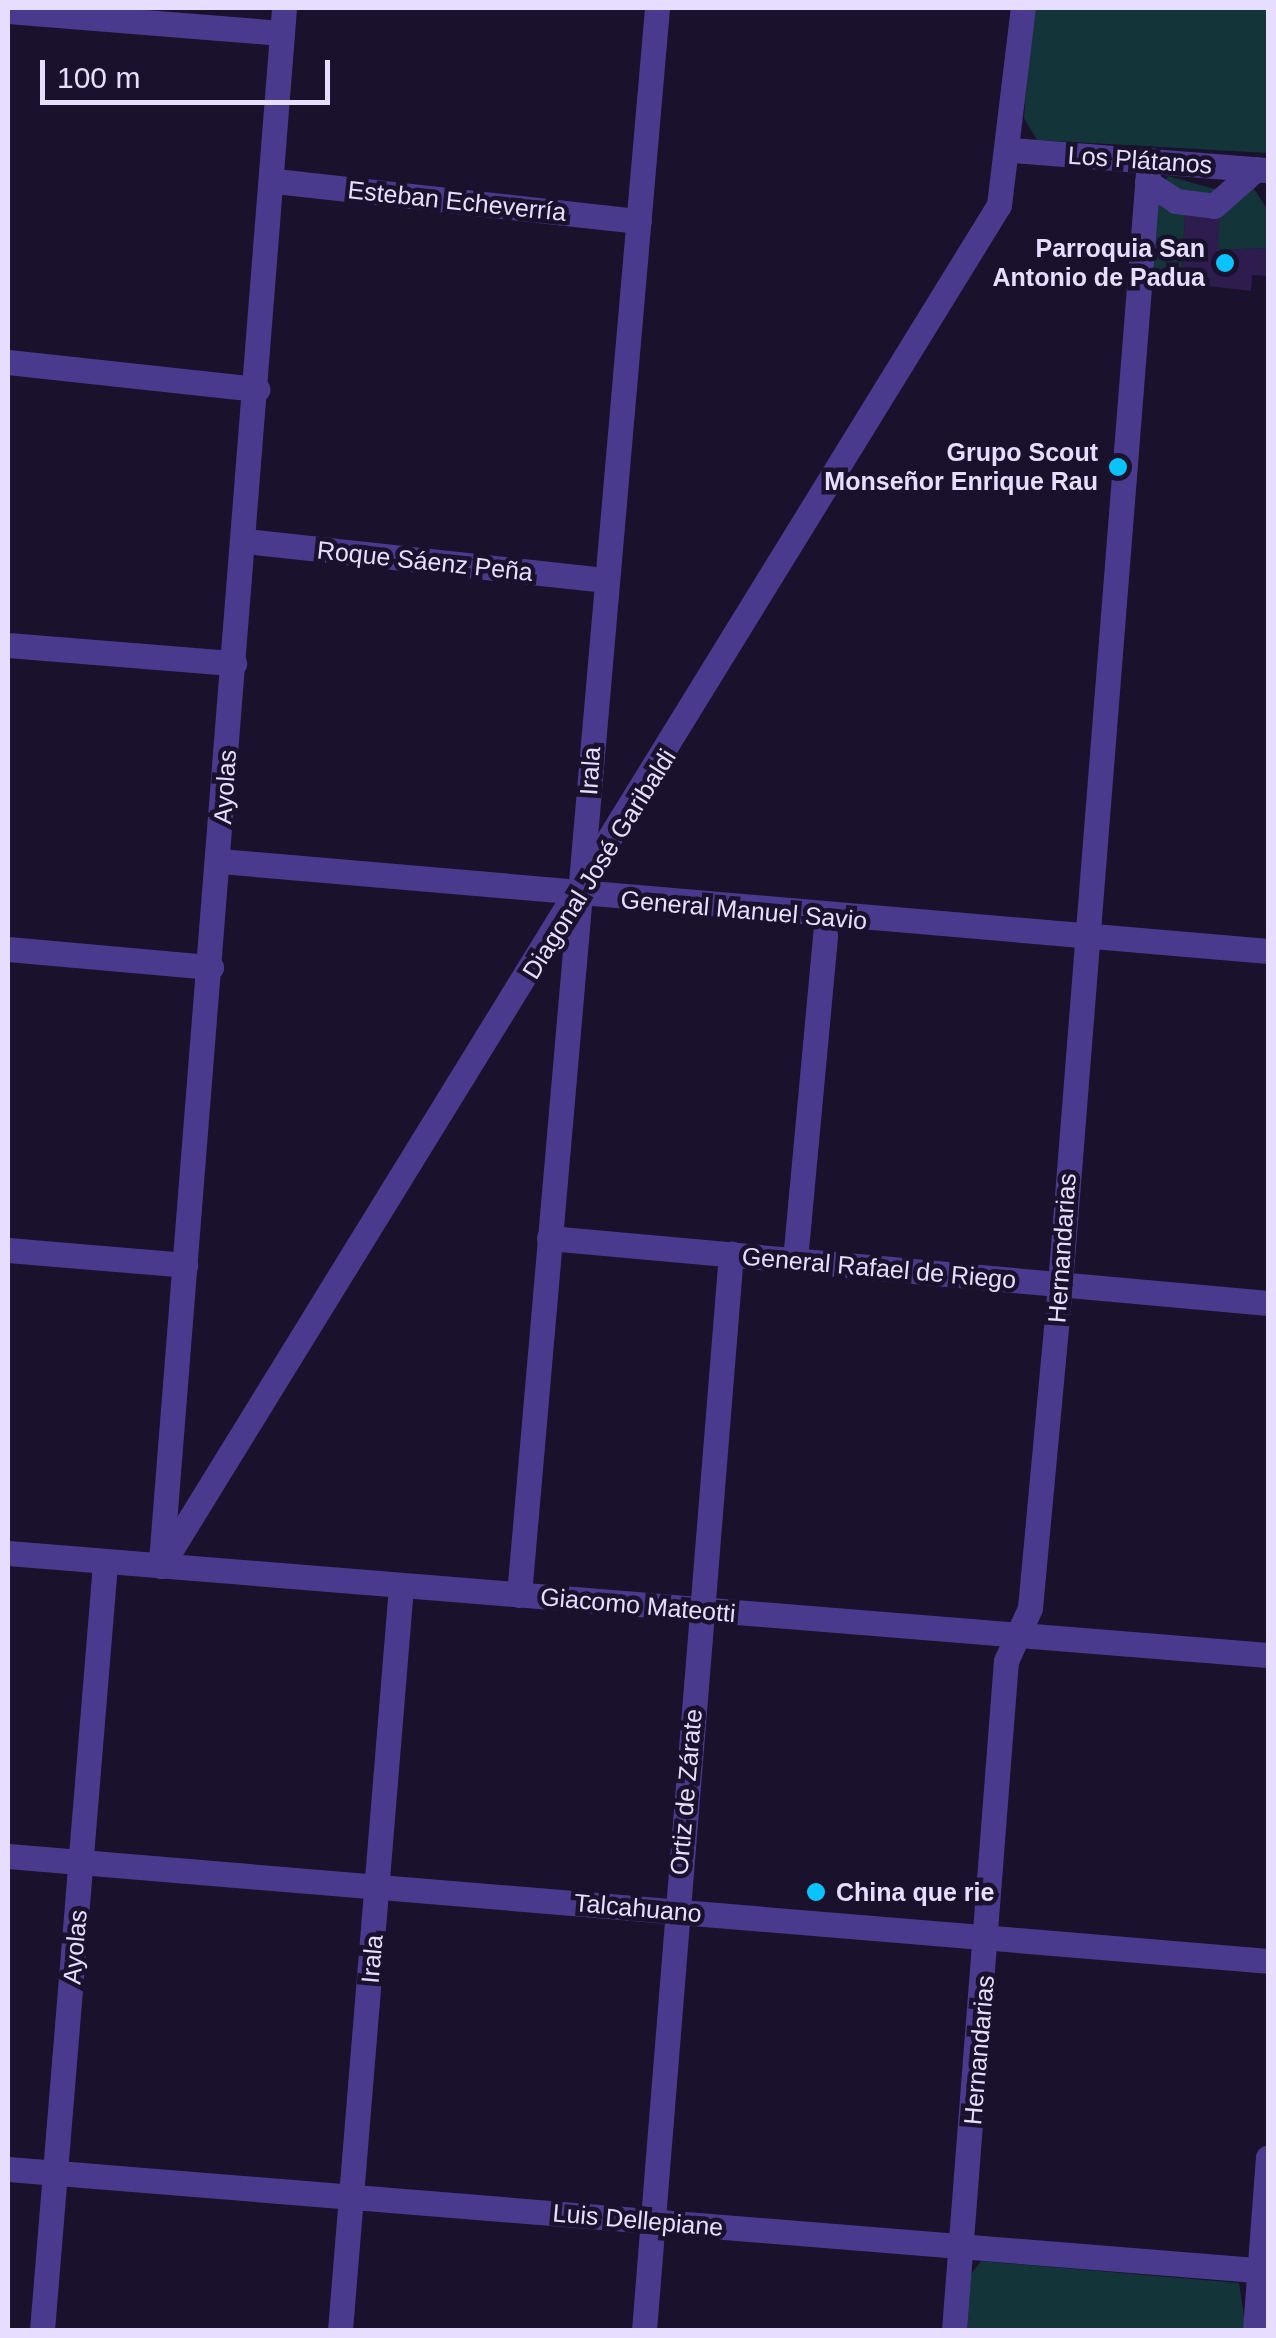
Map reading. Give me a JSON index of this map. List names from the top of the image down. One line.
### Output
{"streets":{"street":["Los Plátanos","Esteban Echeverría","Roque Sáenz Peña","Irala","Ayolas","Diagonal José Garibaldi","General Manuel Savio","Hernandarias","General Rafael de Riego","Giacomo Mateotti","Ortiz de Zárate","Talcahuano","Luis Dellepiane"]},"crossings":[["Los Plátanos","Diagonal José Garibaldi"],["Los Plátanos","Hernandarias"],["Esteban Echeverría","Irala"],["Esteban Echeverría","Ayolas"],["Roque Sáenz Peña","Irala"],["Roque Sáenz Peña","Ayolas"],["Irala","Diagonal José Garibaldi"],["Irala","General Manuel Savio"],["Irala","General Rafael de Riego"],["Irala","Giacomo Mateotti"],["Irala","Talcahuano"],["Irala","Luis Dellepiane"],["Ayolas","Diagonal José Garibaldi"],["Ayolas","General Manuel Savio"],["Ayolas","Giacomo Mateotti"],["Ayolas","Talcahuano"],["Ayolas","Luis Dellepiane"],["Diagonal José Garibaldi","General Manuel Savio"],["Diagonal José Garibaldi","Giacomo Mateotti"],["General Manuel Savio","Hernandarias"],["Hernandarias","General Rafael de Riego"],["Hernandarias","Giacomo Mateotti"],["Hernandarias","Talcahuano"],["Hernandarias","Luis Dellepiane"],["General Rafael de Riego","Ortiz de Zárate"],["Giacomo Mateotti","Ortiz de Zárate"],["Ortiz de Zárate","Talcahuano"],["Ortiz de Zárate","Luis Dellepiane"]],"places":["Parroquia San Antonio de Padua","Grupo Scout Monseñor Enrique Rau","China que rie"],"scale_bar":"100 m"}
